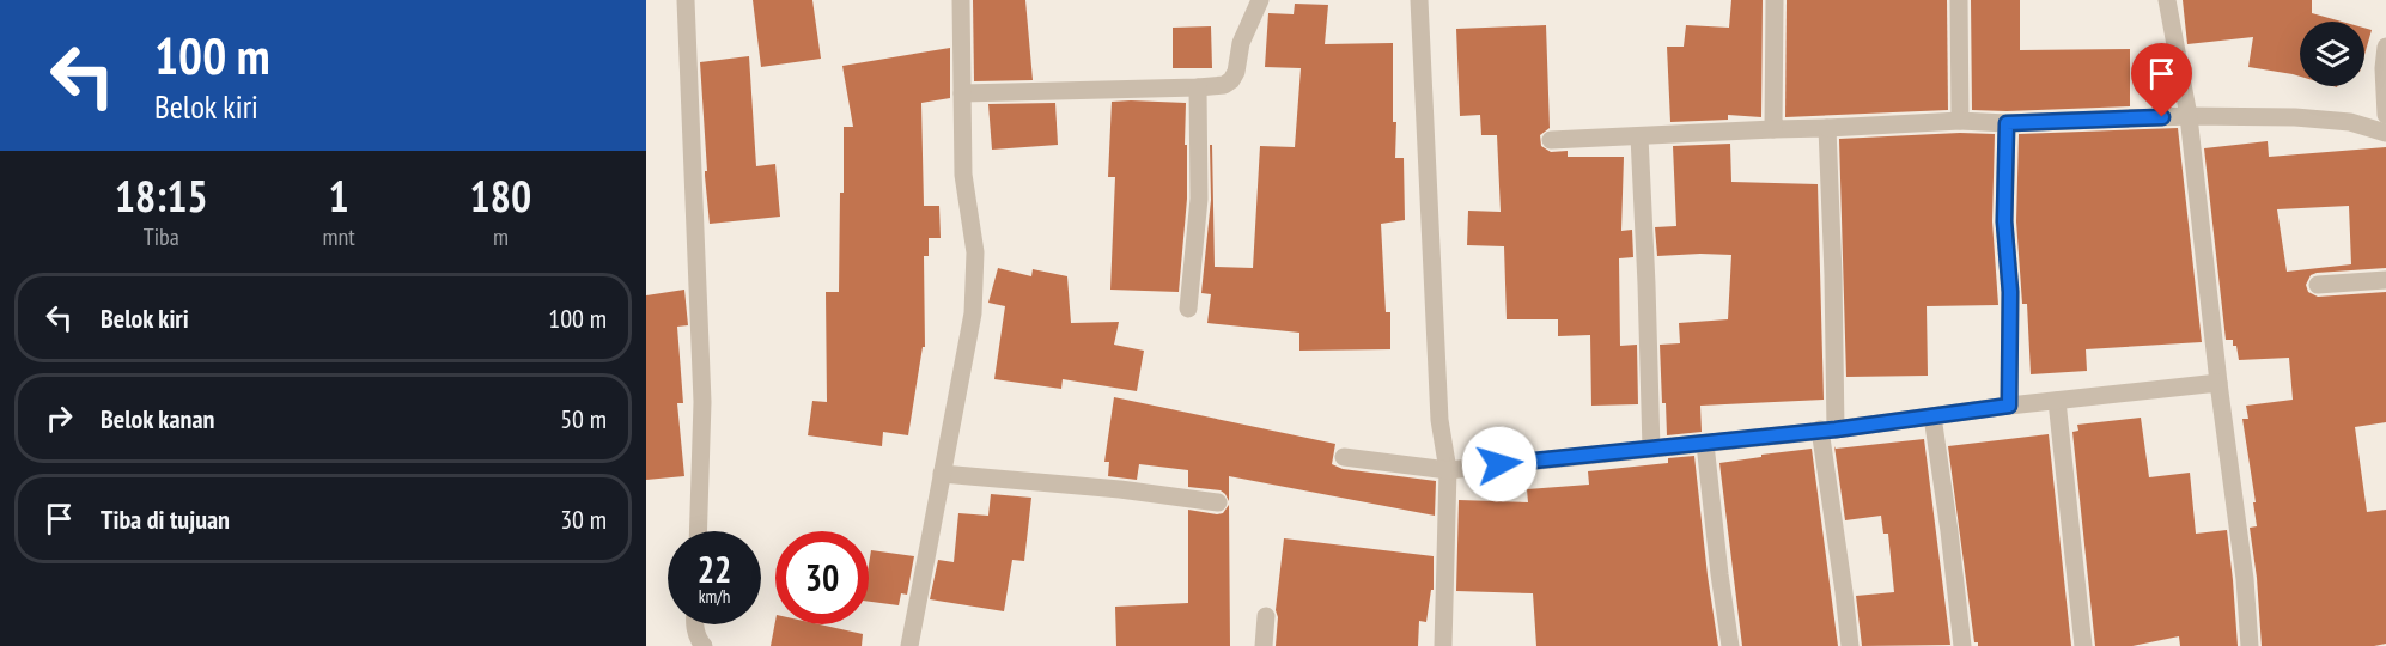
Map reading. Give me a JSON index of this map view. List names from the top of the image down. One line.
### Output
{"page":{"turn":["100 m","Belok kiri"],"eta":["18:15","Tiba","1","mnt","180","m"],"list":[{"name":"Belok kiri","value":"100 m"},{"name":"Belok kanan","value":"50 m"},{"name":"Tiba di tujuan","value":"30 m"}],"speed":"22 km/h","limit":"30"}}
